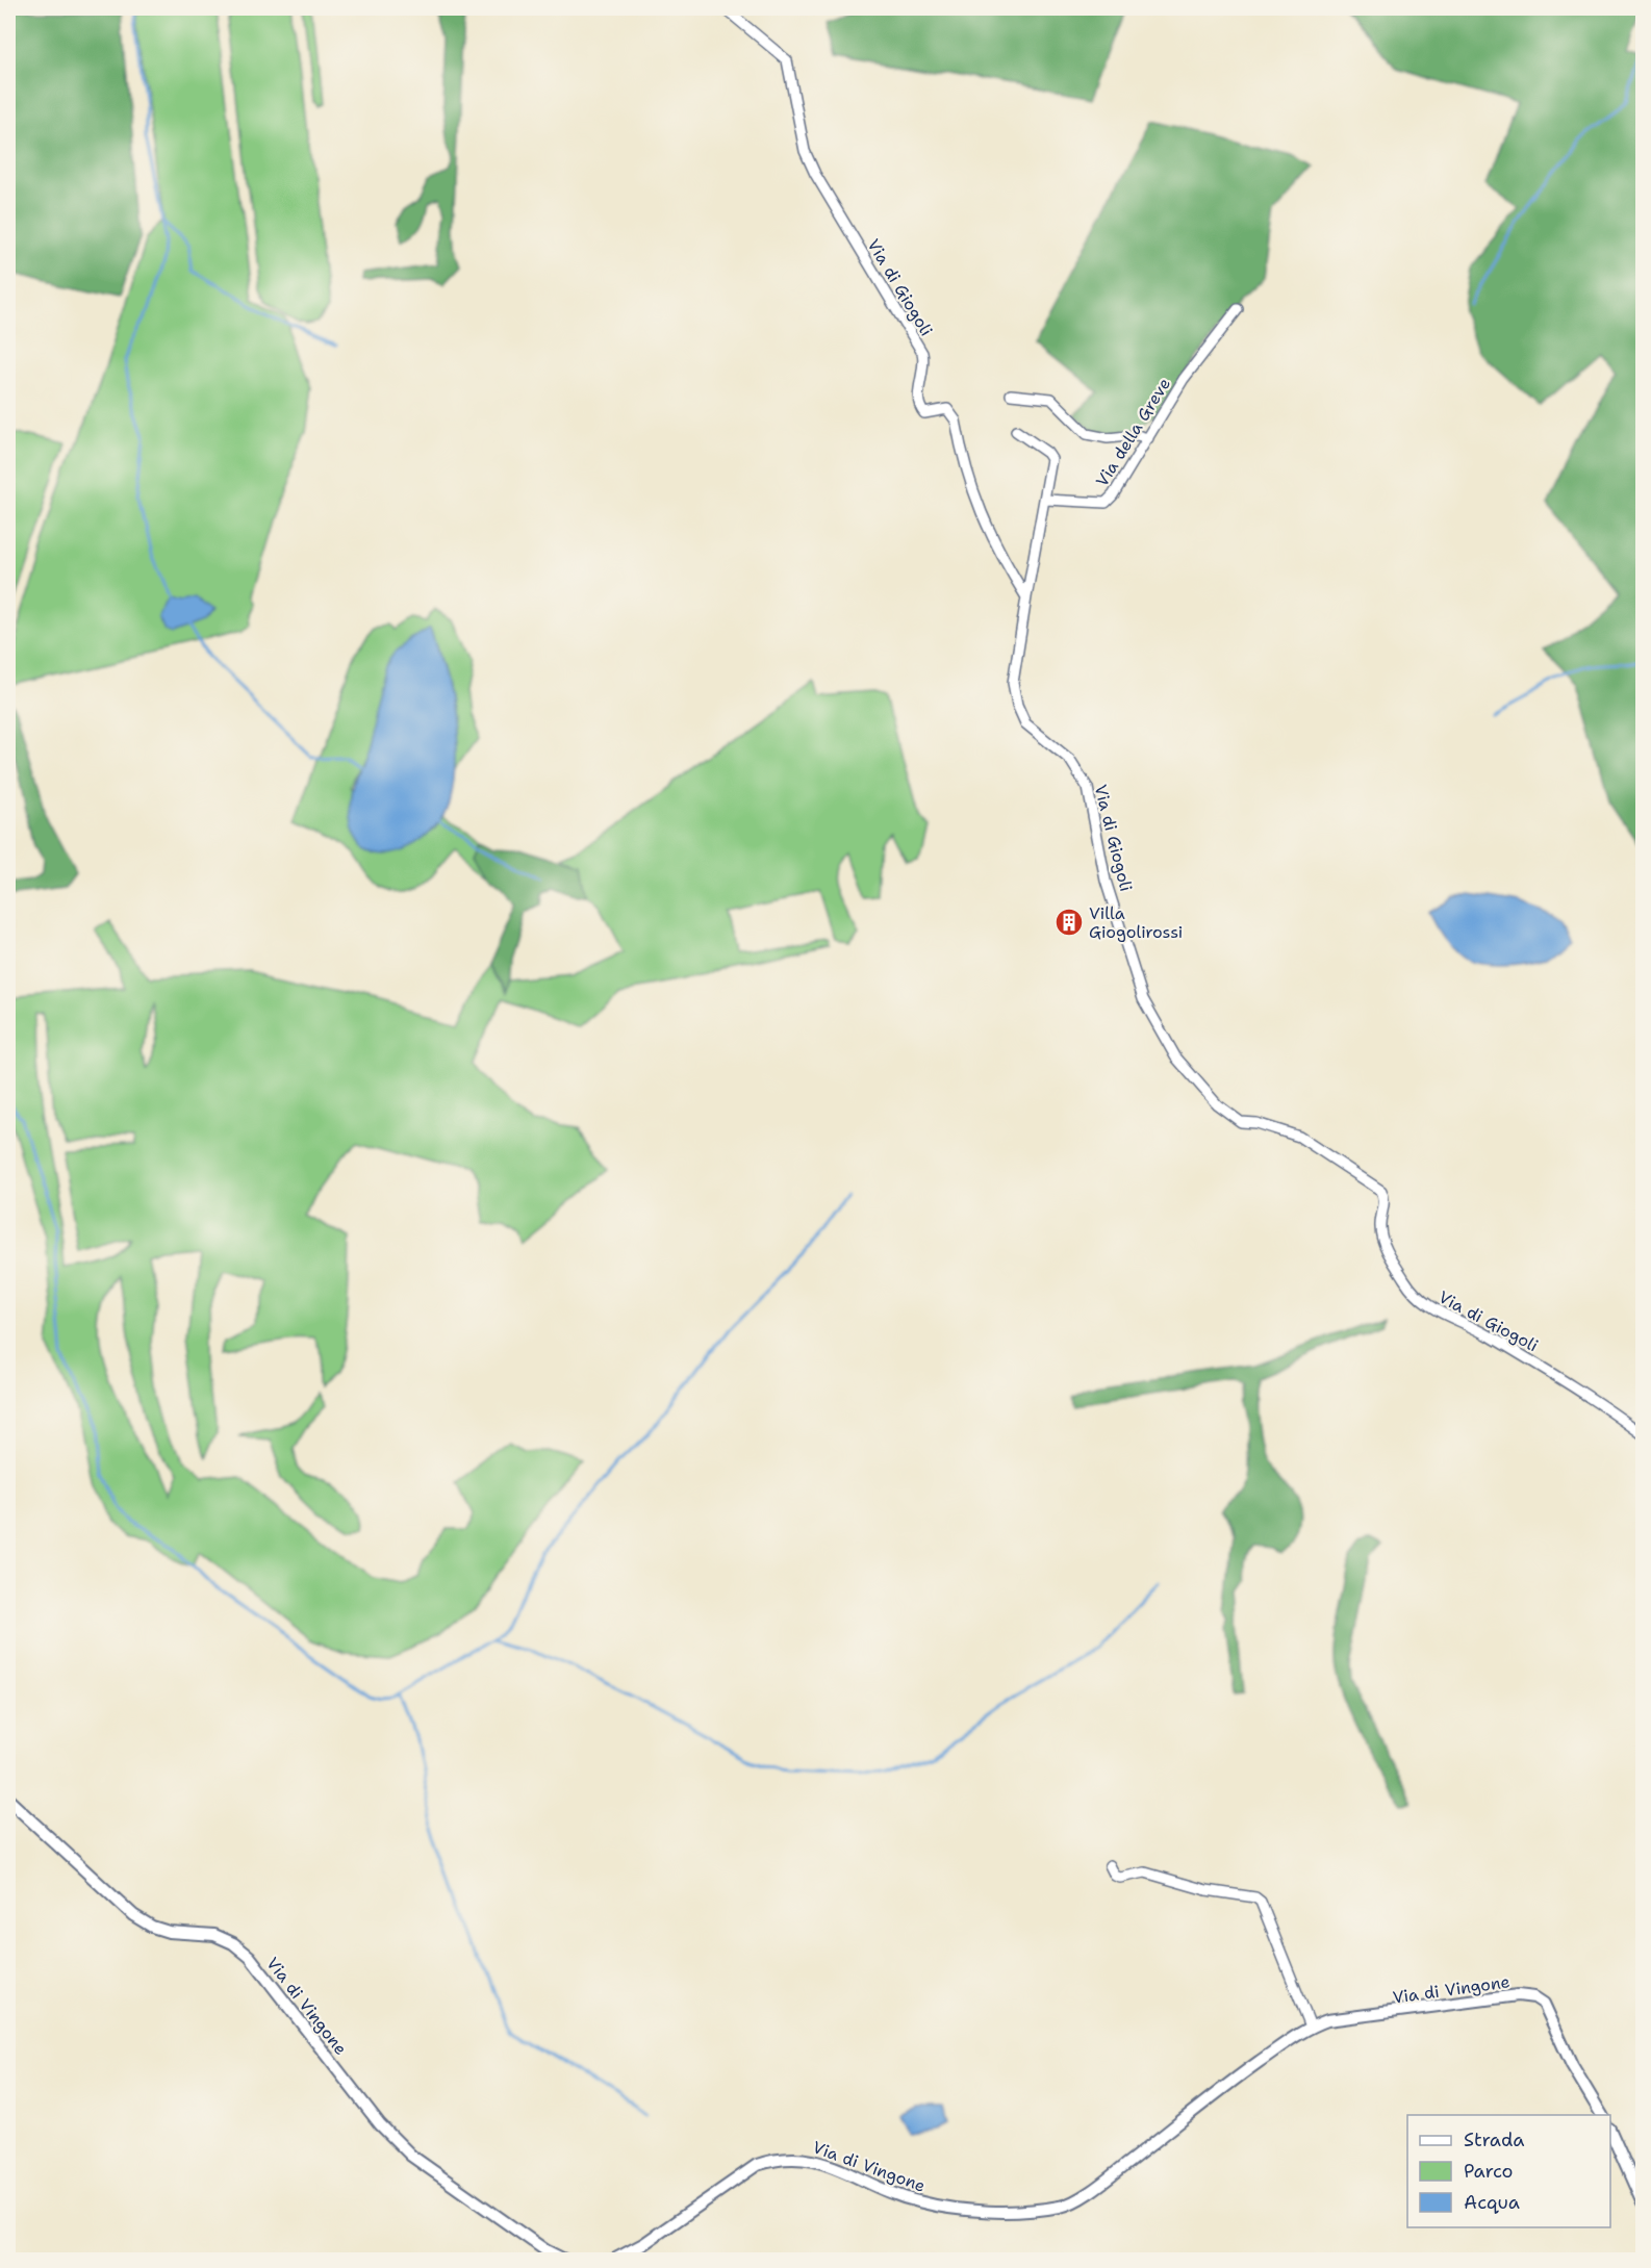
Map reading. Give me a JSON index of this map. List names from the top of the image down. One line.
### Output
{"streets":{"street":["Via di Giogoli","Via della Greve","Via di Vingone"]},"places":{"building":["Villa Giogolirossi"]},"legend":["Strada","Parco","Acqua"]}
